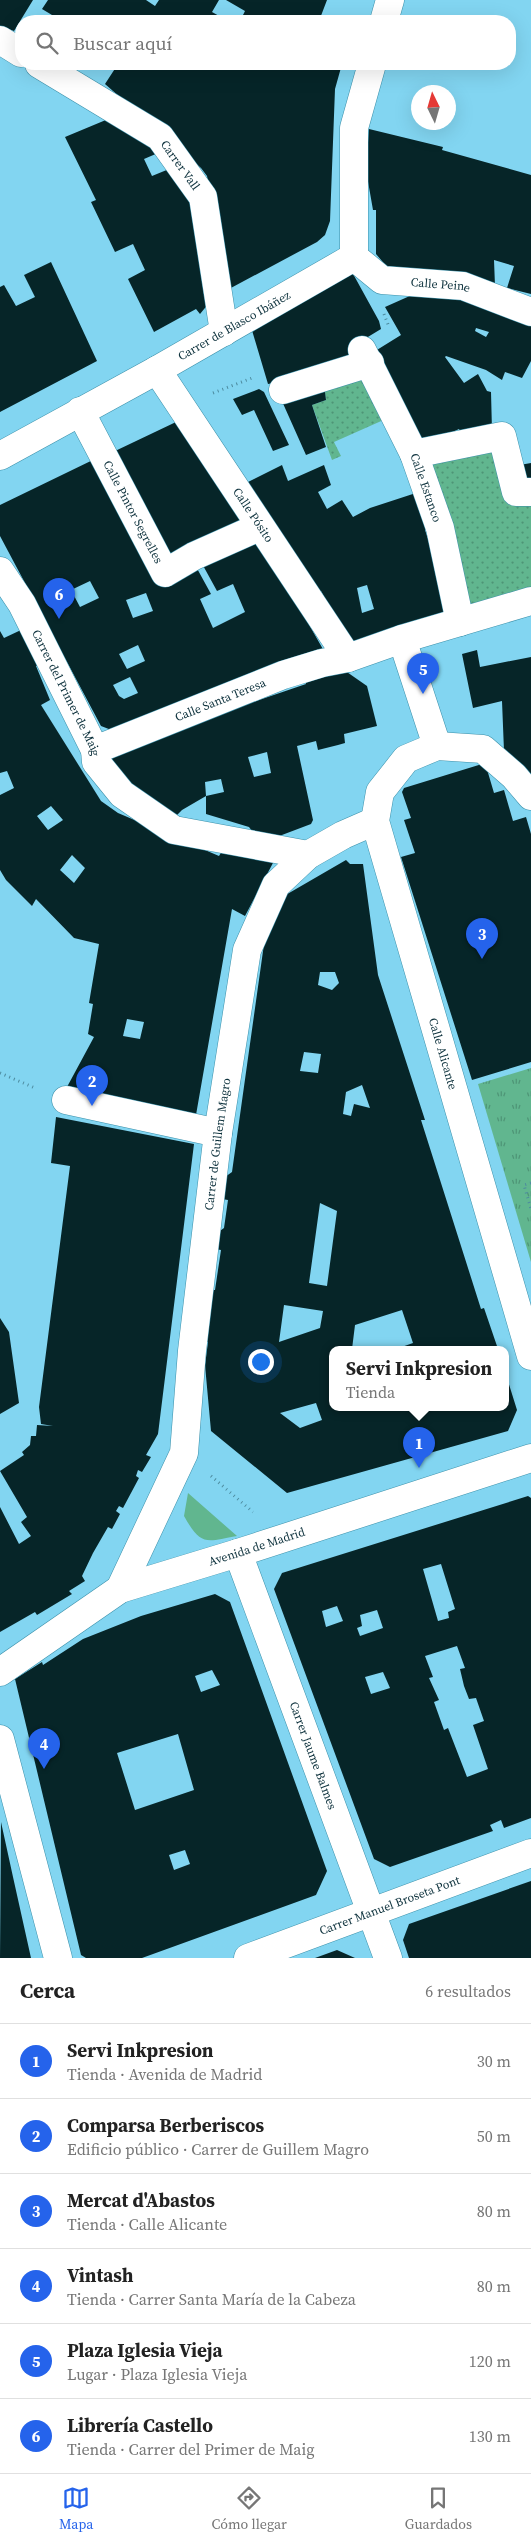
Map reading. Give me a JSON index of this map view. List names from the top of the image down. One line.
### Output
{"streets":{"street":["Carrer Vall","Calle Peine","Carrer de Blasco Ibáñez","Calle Estanco","Calle Pintor Segrelles","Calle Pósito","Carrer del Primer de Maig","Calle Santa Teresa","Calle Alicante","Carrer de Guillem Magro","Avenida de Madrid","Carrer Jaume Balmes","Carrer Manuel Broseta Pont"]},"crossings":[["Carrer Vall","Carrer de Blasco Ibáñez"],["Calle Peine","Carrer de Blasco Ibáñez"],["Carrer de Blasco Ibáñez","Calle Pintor Segrelles"],["Carrer de Blasco Ibáñez","Calle Pósito"],["Calle Estanco","Calle Santa Teresa"],["Calle Pintor Segrelles","Calle Pósito"],["Calle Pósito","Calle Santa Teresa"],["Carrer del Primer de Maig","Calle Santa Teresa"],["Carrer del Primer de Maig","Carrer de Guillem Magro"],["Calle Alicante","Carrer de Guillem Magro"],["Carrer de Guillem Magro","Avenida de Madrid"],["Avenida de Madrid","Carrer Jaume Balmes"],["Carrer Jaume Balmes","Carrer Manuel Broseta Pont"]],"north":"top","page":{"search":"Buscar aquí","pins":["6","5","3","2","1","4"],"popup":["Servi Inkpresion","Tienda"],"heading":["Cerca","6 resultados"],"list":[{"mark":"1","name":"Servi Inkpresion","note":"Tienda · Avenida de Madrid","value":"30 m"},{"mark":"2","name":"Comparsa Berberiscos","note":"Edificio público · Carrer de Guillem Magro","value":"50 m"},{"mark":"3","name":"Mercat d'Abastos","note":"Tienda · Calle Alicante","value":"80 m"},{"mark":"4","name":"Vintash","note":"Tienda · Carrer Santa María de la Cabeza","value":"80 m"},{"mark":"5","name":"Plaza Iglesia Vieja","note":"Lugar · Plaza Iglesia Vieja","value":"120 m"},{"mark":"6","name":"Librería Castello","note":"Tienda · Carrer del Primer de Maig","value":"130 m"}],"nav":["Mapa","Cómo llegar","Guardados"]}}
